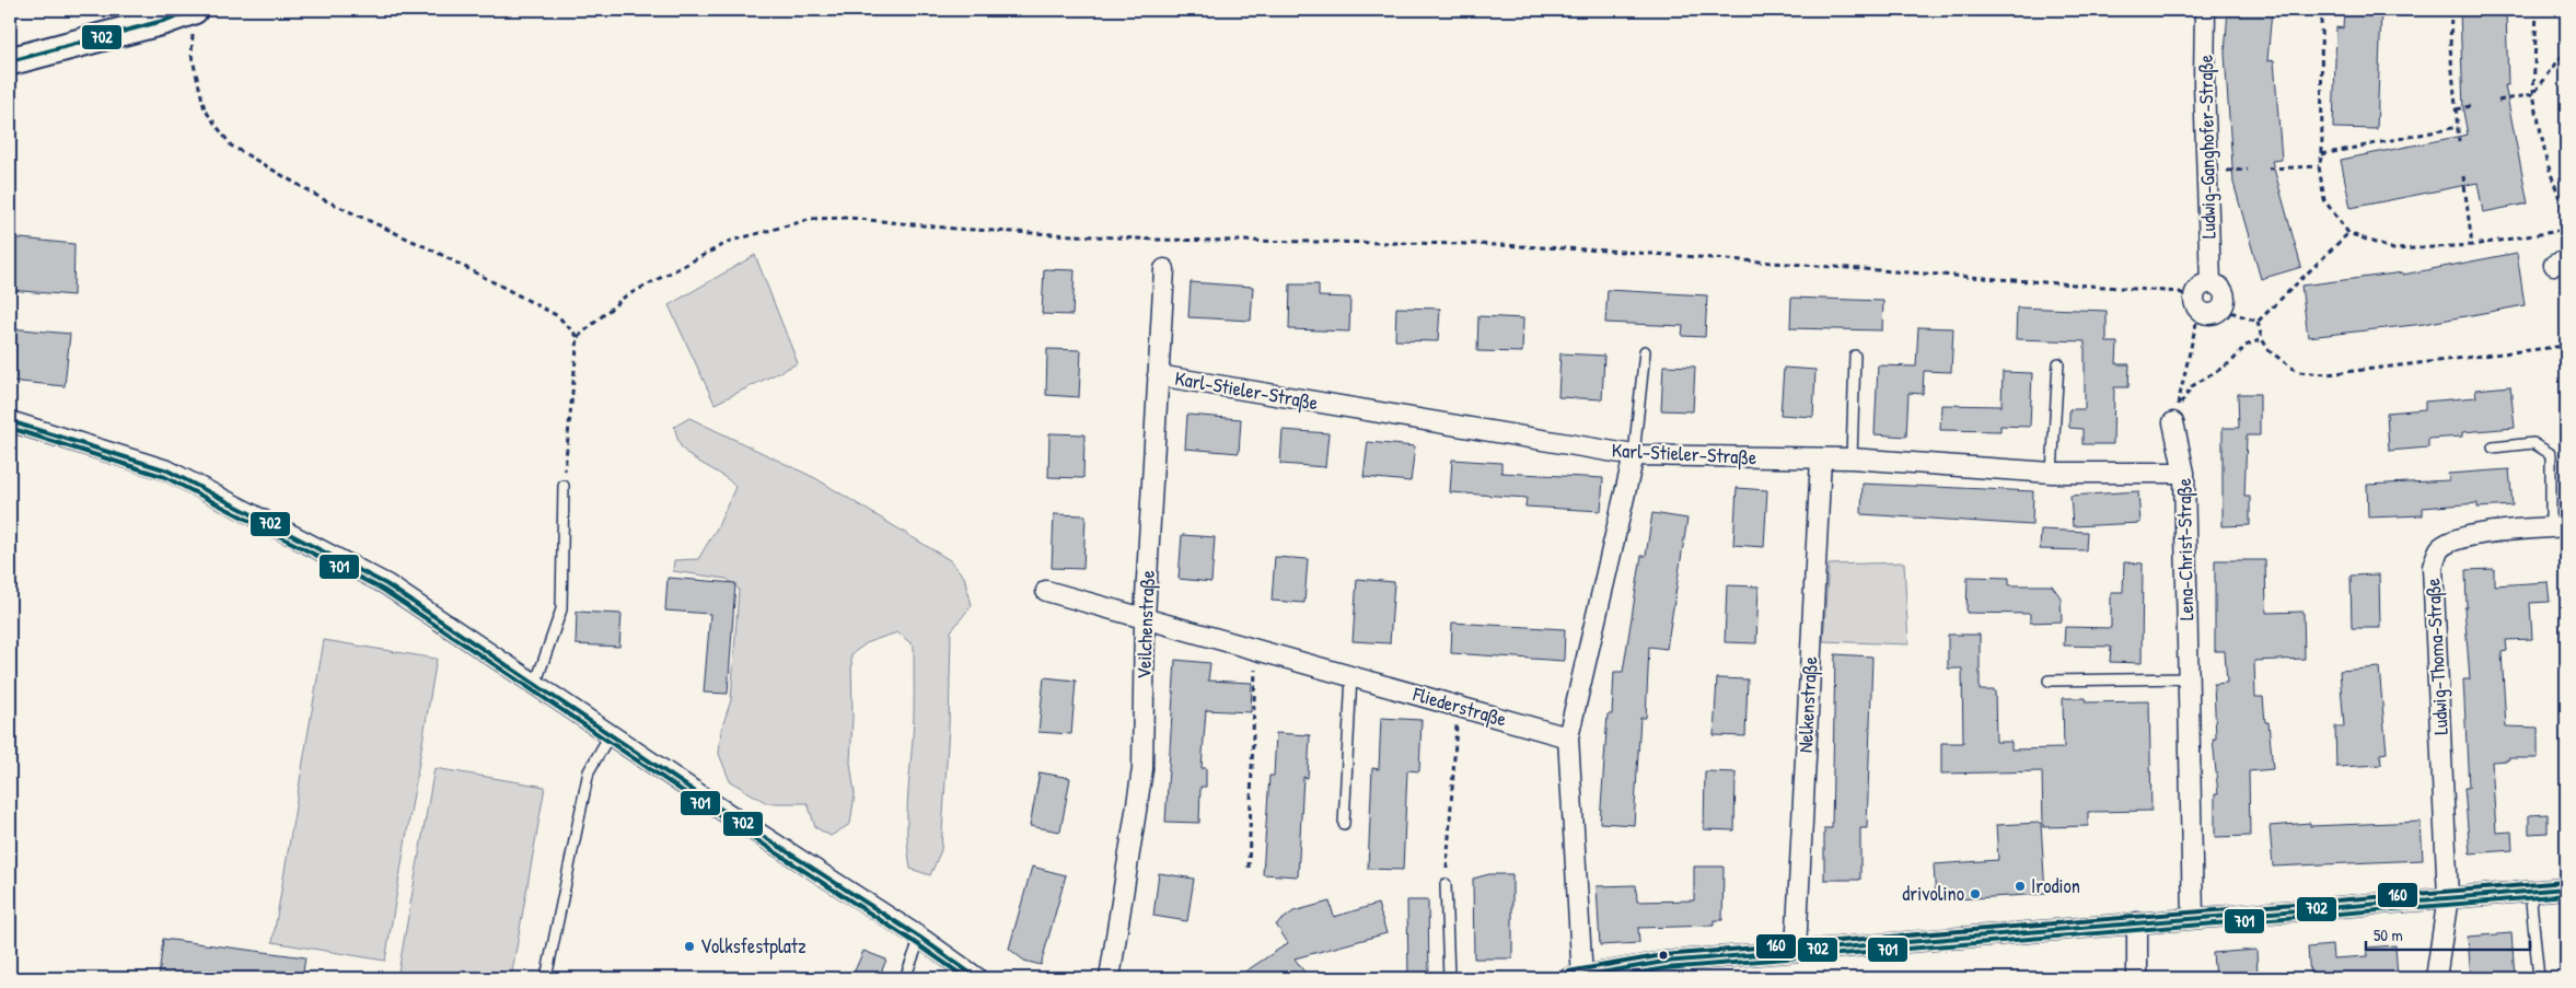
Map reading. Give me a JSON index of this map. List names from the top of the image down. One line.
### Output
{"streets":{"street":["Ludwig-Ganghofer-Straße","Karl-Stieler-Straße","Lena-Christ-Straße","Veilchenstraße","Ludwig-Thoma-Straße","Nelkenstraße","Fliederstraße"]},"crossings":[["Karl-Stieler-Straße","Lena-Christ-Straße"],["Karl-Stieler-Straße","Veilchenstraße"],["Karl-Stieler-Straße","Nelkenstraße"],["Veilchenstraße","Fliederstraße"]],"places":["Irodion","drivolino","Volksfestplatz"],"lines":["transit line 702","transit line 701","transit line 160"],"scale_bar":"50 m"}
